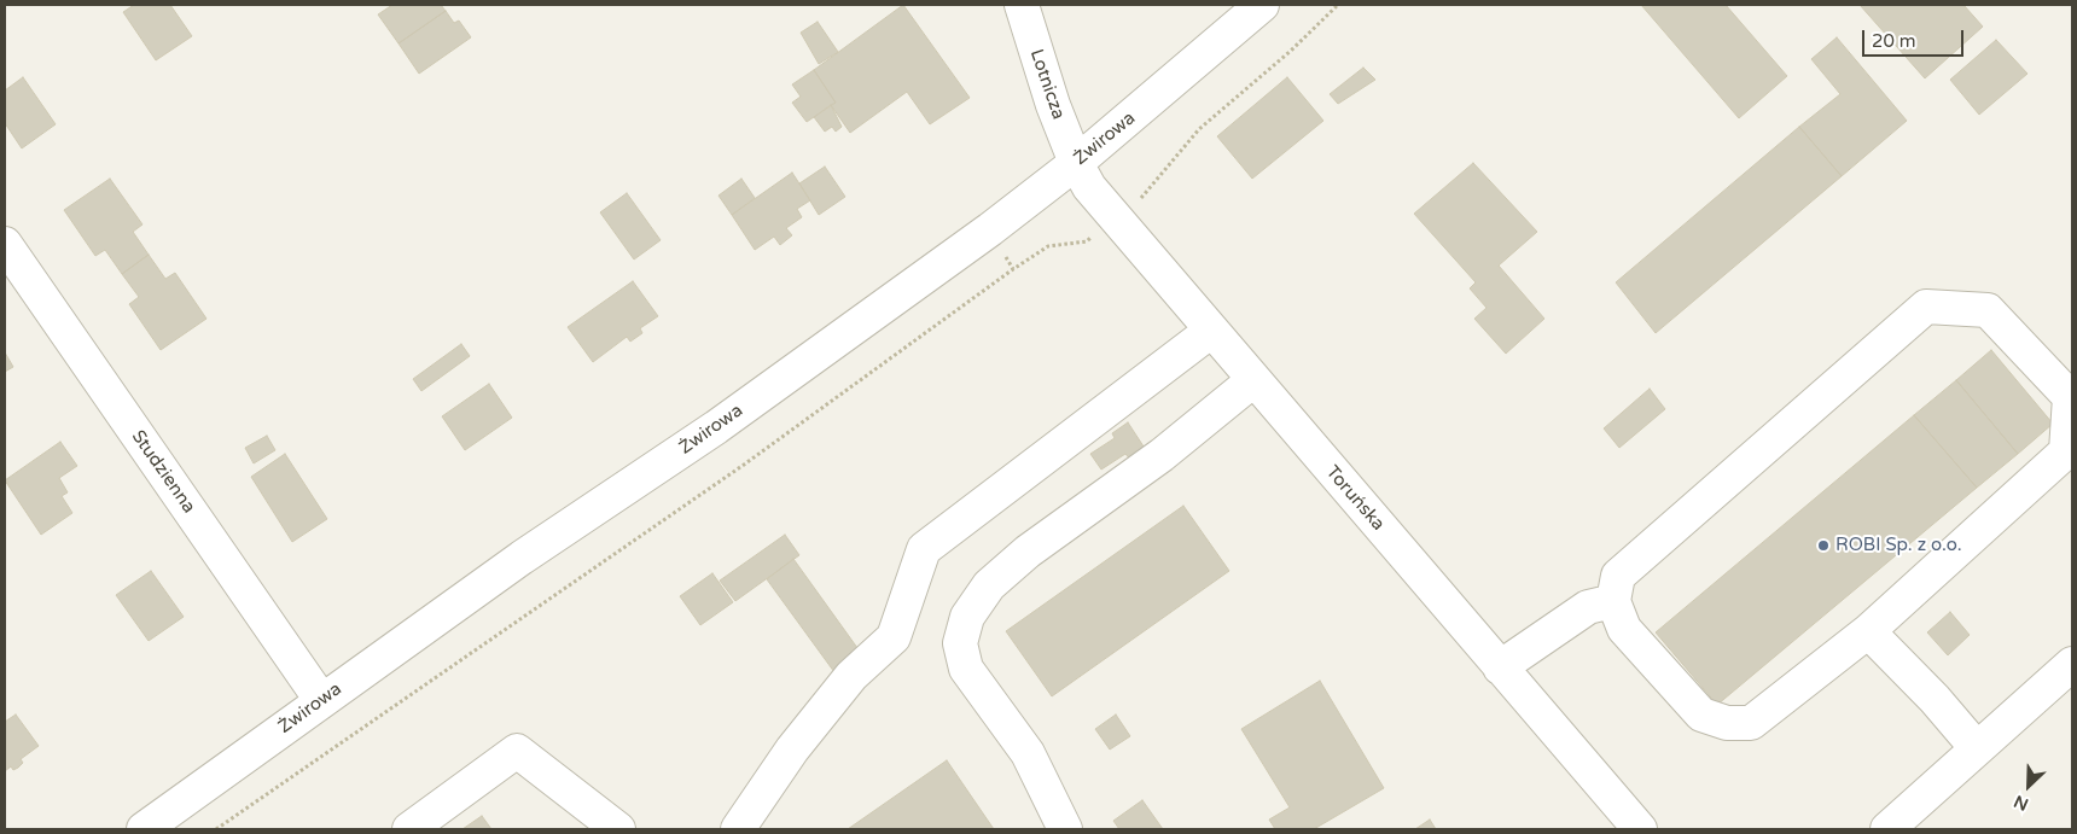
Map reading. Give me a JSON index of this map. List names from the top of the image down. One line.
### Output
{"streets":{"street":["Lotnicza","Żwirowa","Studzienna","Toruńska"]},"crossings":[["Lotnicza","Żwirowa"],["Lotnicza","Toruńska"],["Żwirowa","Studzienna"],["Żwirowa","Toruńska"]],"places":["ROBI Sp. z o.o."],"scale_bar":"20 m","north":"bottom left"}
